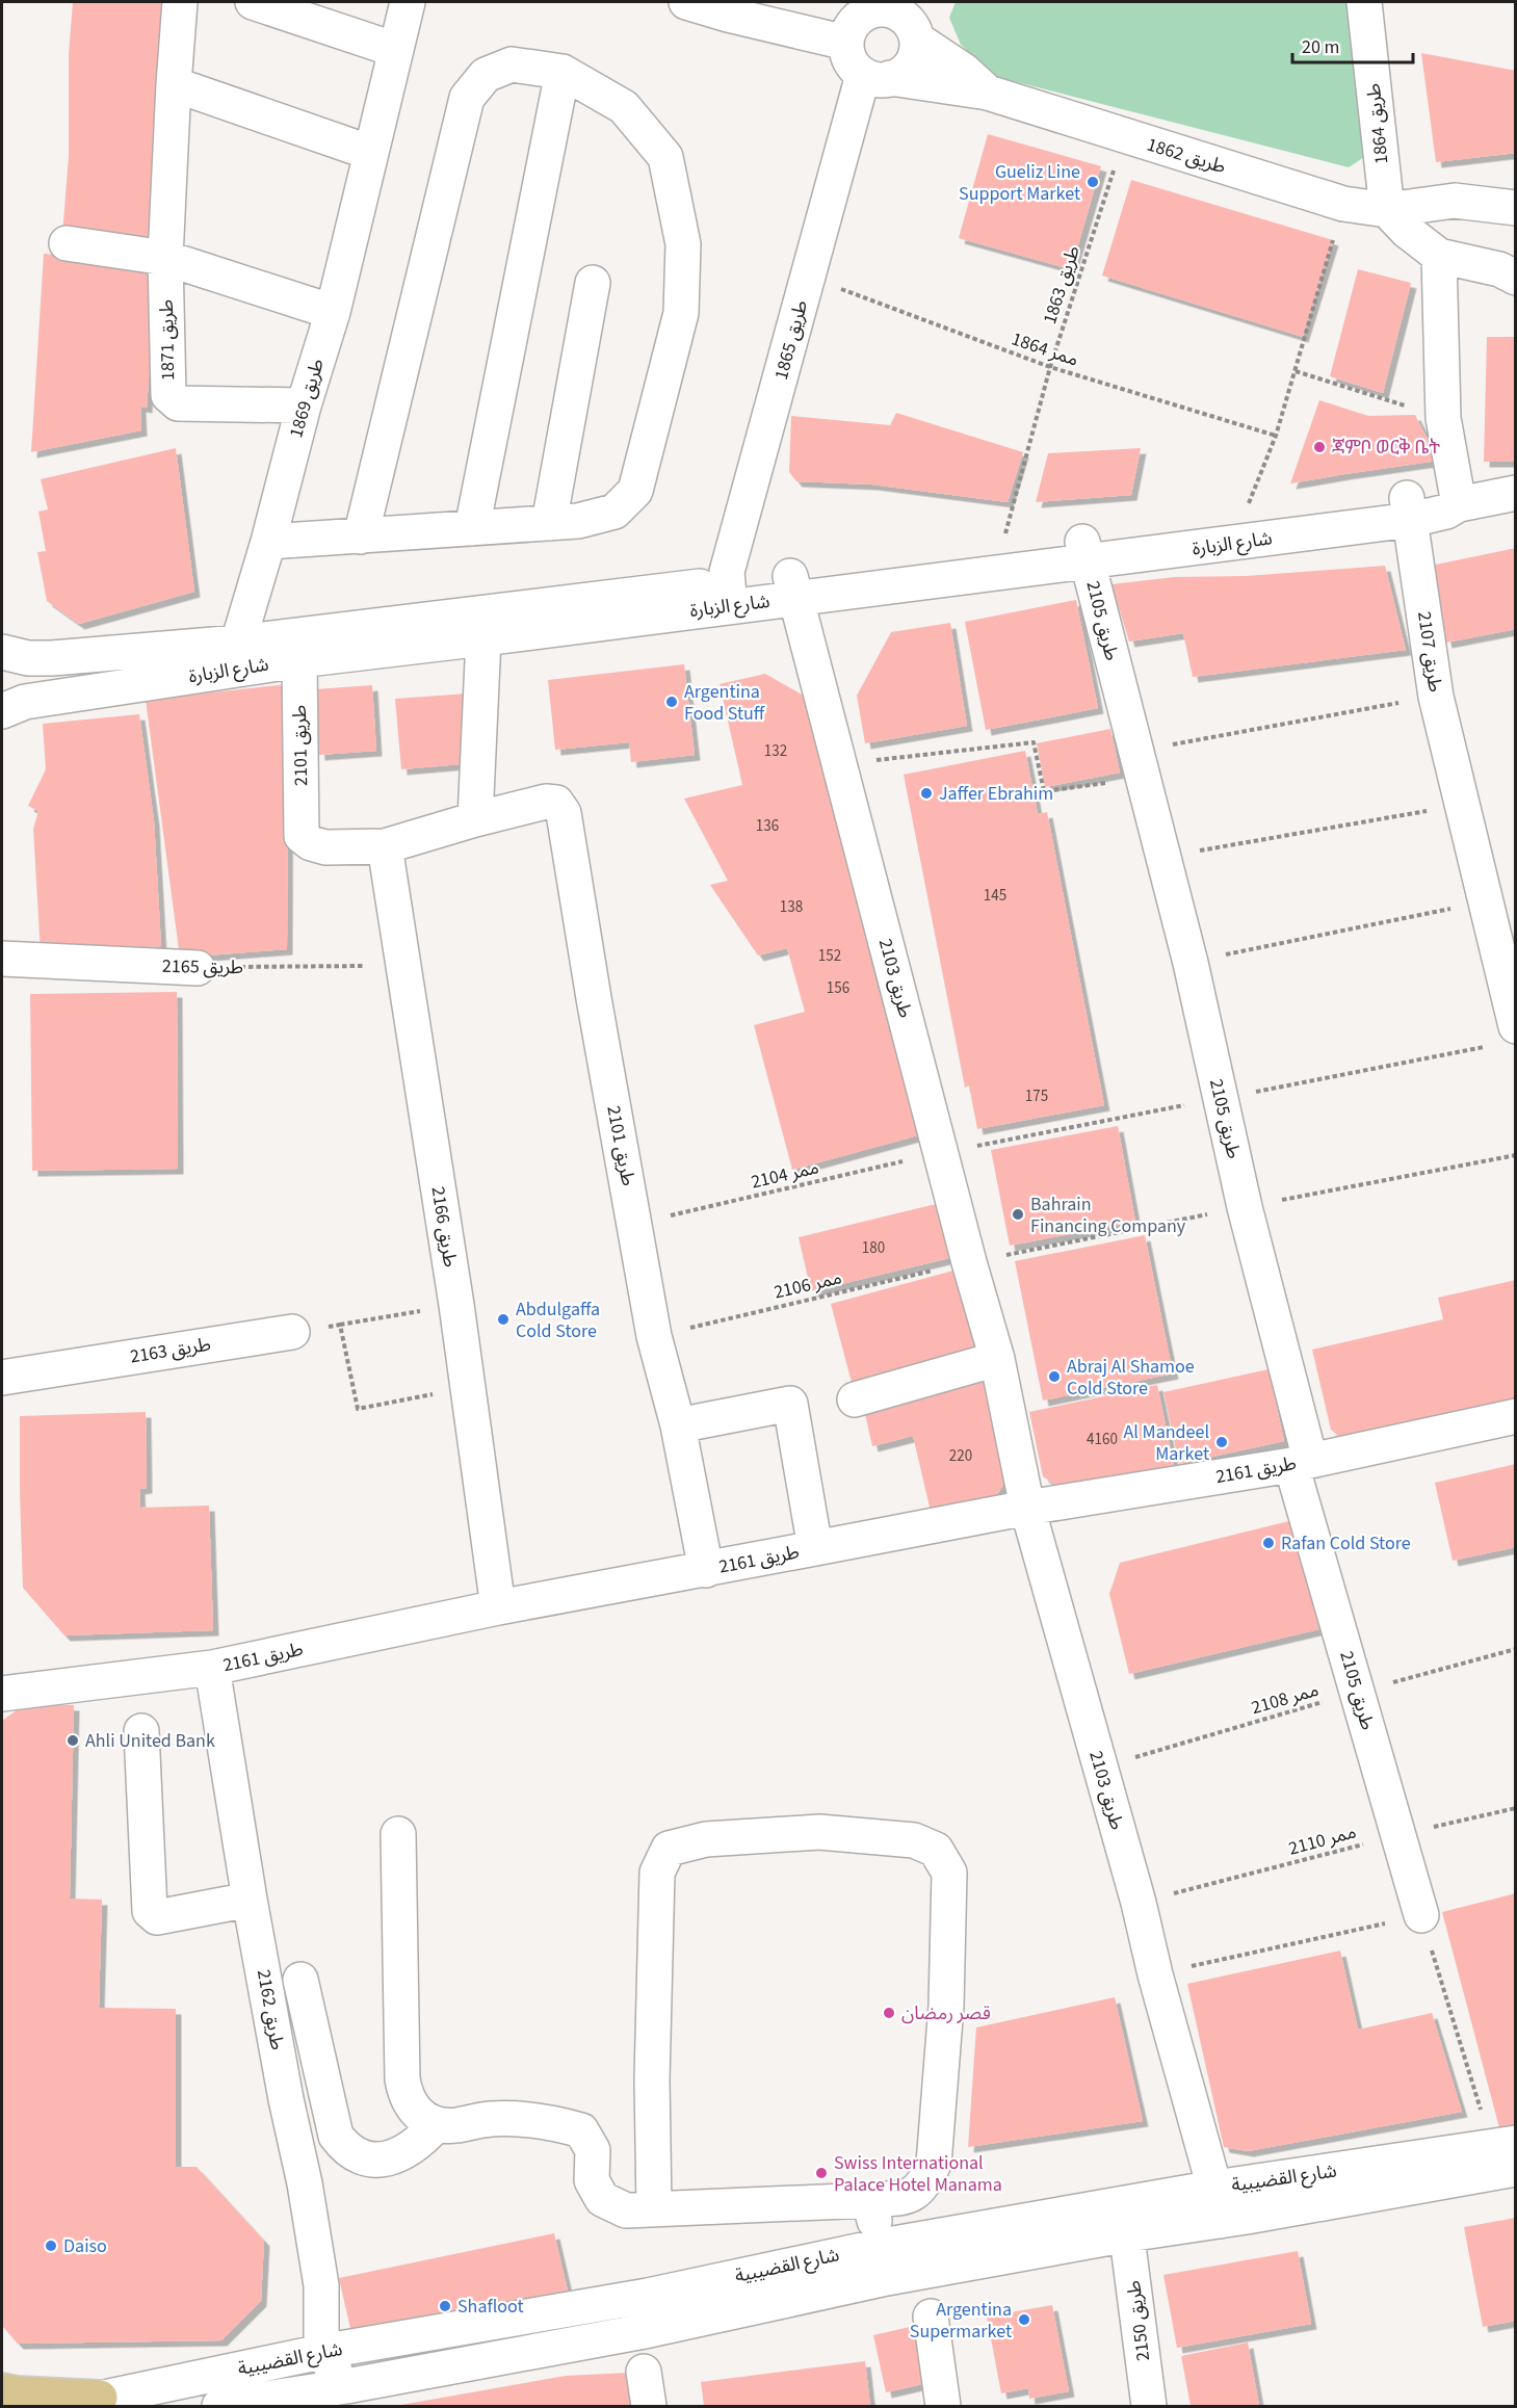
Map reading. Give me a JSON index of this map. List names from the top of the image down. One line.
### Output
{"streets":{"street":["طريق 1864","طريق 1862","طريق 1871","طريق 1865","طريق 1869","شارع الزبارة","طريق 2105","طريق 2107","طريق 2101","طريق 2165","طريق 2103","طريق 2166","طريق 2163","طريق 2161","طريق 2162","شارع القضيبية","طريق 2150"],"path":["طريق 1863","ممر 1864","ممر 2104","ممر 2106","ممر 2108","ممر 2110"]},"crossings":[["طريق 1864","طريق 1862"],["طريق 1862","طريق 1863"],["طريق 1862","طريق 1865"],["طريق 1863","ممر 1864"],["طريق 1863","شارع الزبارة"],["طريق 1871","طريق 1869"],["طريق 1865","ممر 1864"],["طريق 1865","شارع الزبارة"],["طريق 1869","شارع الزبارة"],["شارع الزبارة","طريق 2105"],["شارع الزبارة","طريق 2107"],["شارع الزبارة","طريق 2101"],["شارع الزبارة","طريق 2103"],["طريق 2105","طريق 2161"],["طريق 2105","ممر 2108"],["طريق 2105","ممر 2110"],["طريق 2101","ممر 2104"],["طريق 2101","طريق 2166"],["طريق 2101","ممر 2106"],["طريق 2101","طريق 2161"],["طريق 2165","طريق 2166"],["طريق 2103","ممر 2104"],["طريق 2103","ممر 2106"],["طريق 2103","طريق 2161"],["طريق 2103","ممر 2108"],["طريق 2103","ممر 2110"],["طريق 2103","شارع القضيبية"],["طريق 2166","طريق 2161"],["طريق 2161","طريق 2162"],["طريق 2162","شارع القضيبية"],["شارع القضيبية","طريق 2150"]],"places":["Gueliz Line Support Market","ጃምቦ ወርቅ ቤት","Argentina Food Stuff","Jaffer Ebrahim","Bahrain Financing Company","Abdulgaffa Cold Store","Abraj Al Shamoe Cold Store","Al Mandeel Market","Rafan Cold Store","Ahli United Bank","قصر رمضان","Swiss International Palace Hotel Manama","Daiso","Shafloot","Argentina Supermarket"],"house_numbers":["132","136","145","138","152","156","175","180","4160","220"],"scale_bar":"20 m"}
